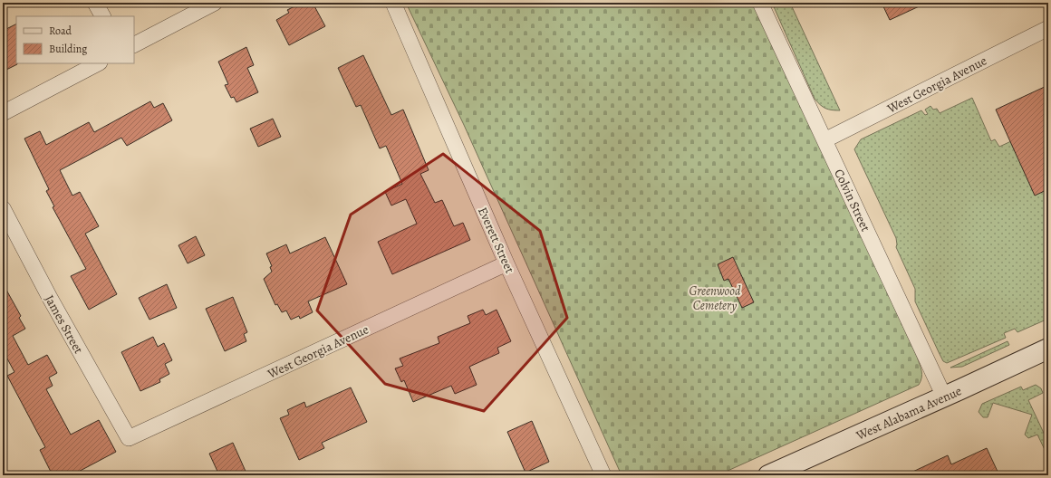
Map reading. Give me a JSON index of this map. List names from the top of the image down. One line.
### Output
{"streets":{"main road":["West Alabama Avenue"],"street":["West Georgia Avenue","Colvin Street","Everett Street","James Street"]},"crossings":[["West Georgia Avenue","Colvin Street"],["West Georgia Avenue","Everett Street"],["West Georgia Avenue","James Street"],["Colvin Street","West Alabama Avenue"]],"parks":["Greenwood Cemetery"],"legend":["Road","Building"]}
